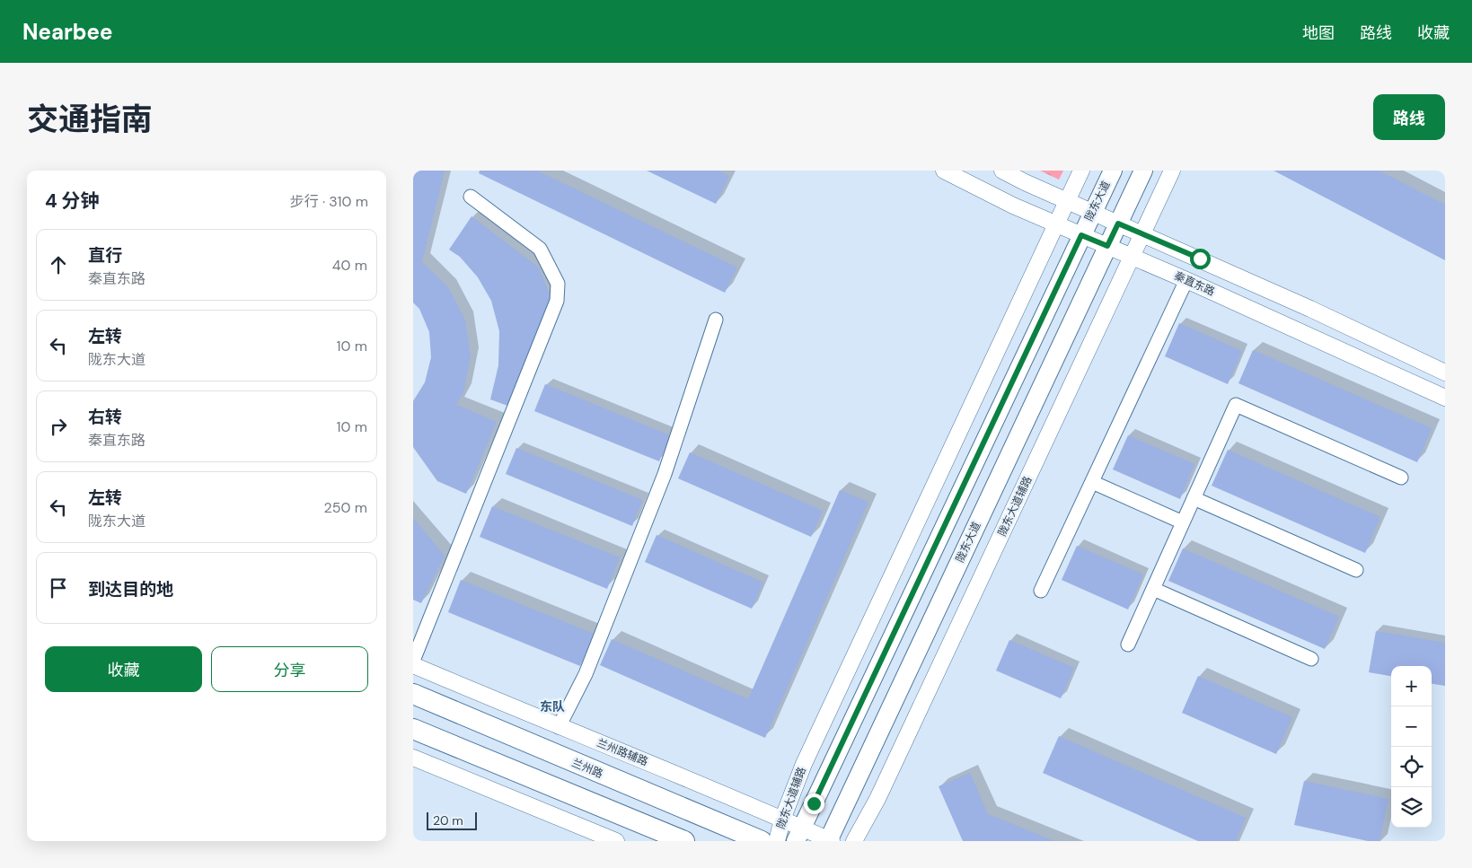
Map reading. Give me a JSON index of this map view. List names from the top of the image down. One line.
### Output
{"streets":{"main road":["陇东大道","兰州路"],"street":["秦直东路","陇东大道辅路","兰州路辅路"]},"crossings":[["陇东大道","秦直东路"],["陇东大道","兰州路辅路"],["秦直东路","陇东大道辅路"],["陇东大道辅路","兰州路辅路"]],"districts":["东队"],"scale_bar":"20 m","page":{"header":"Nearbee","nav":["地图","路线","收藏"],"title":"交通指南","buttons":["路线",["收藏","分享"]],"heading":["4 分钟","步行 · 310 m"],"list":[["直行","秦直东路","40 m"],["左转","陇东大道","10 m"],["右转","秦直东路","10 m"],["左转","陇东大道","250 m"],"到达目的地"],"map_buttons":["+","−"],"scale":"20 m"}}
